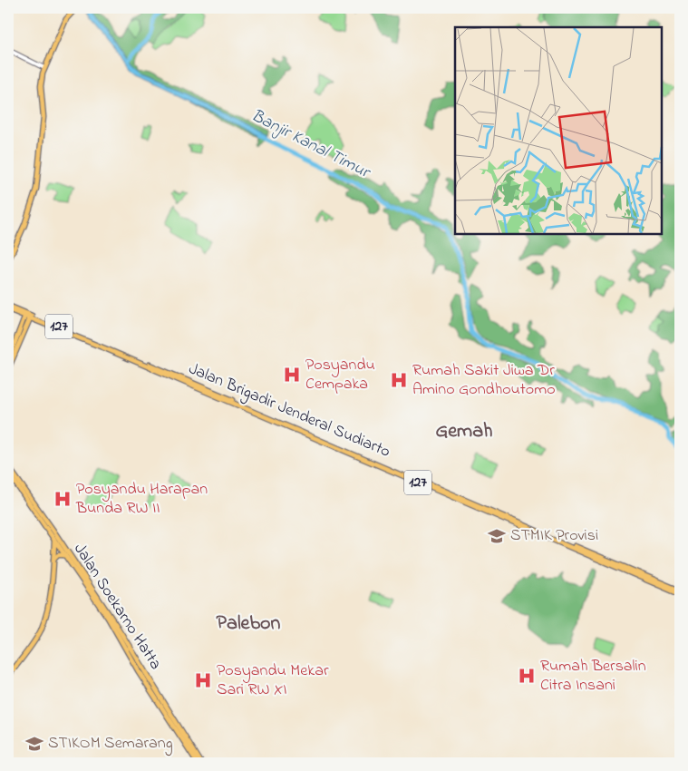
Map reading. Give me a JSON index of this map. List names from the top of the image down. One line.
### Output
{"streets":{"main road":["127","Jalan Brigadir Jenderal Sudiarto","Jalan Soekarno Hatta"]},"crossings":[["127","Jalan Brigadir Jenderal Sudiarto"]],"districts":["Gemah","Palebon"],"water":["Banjir Kanal Timur"],"places":{"hospital":["Posyandu Cempaka","Rumah Sakit Jiwa Dr Amino Gondhoutomo","Posyandu Harapan Bunda RW II","Rumah Bersalin Citra Insani","Posyandu Mekar Sari RW XI"],"school or university":["STMIK Provisi","STIKOM Semarang"]}}
